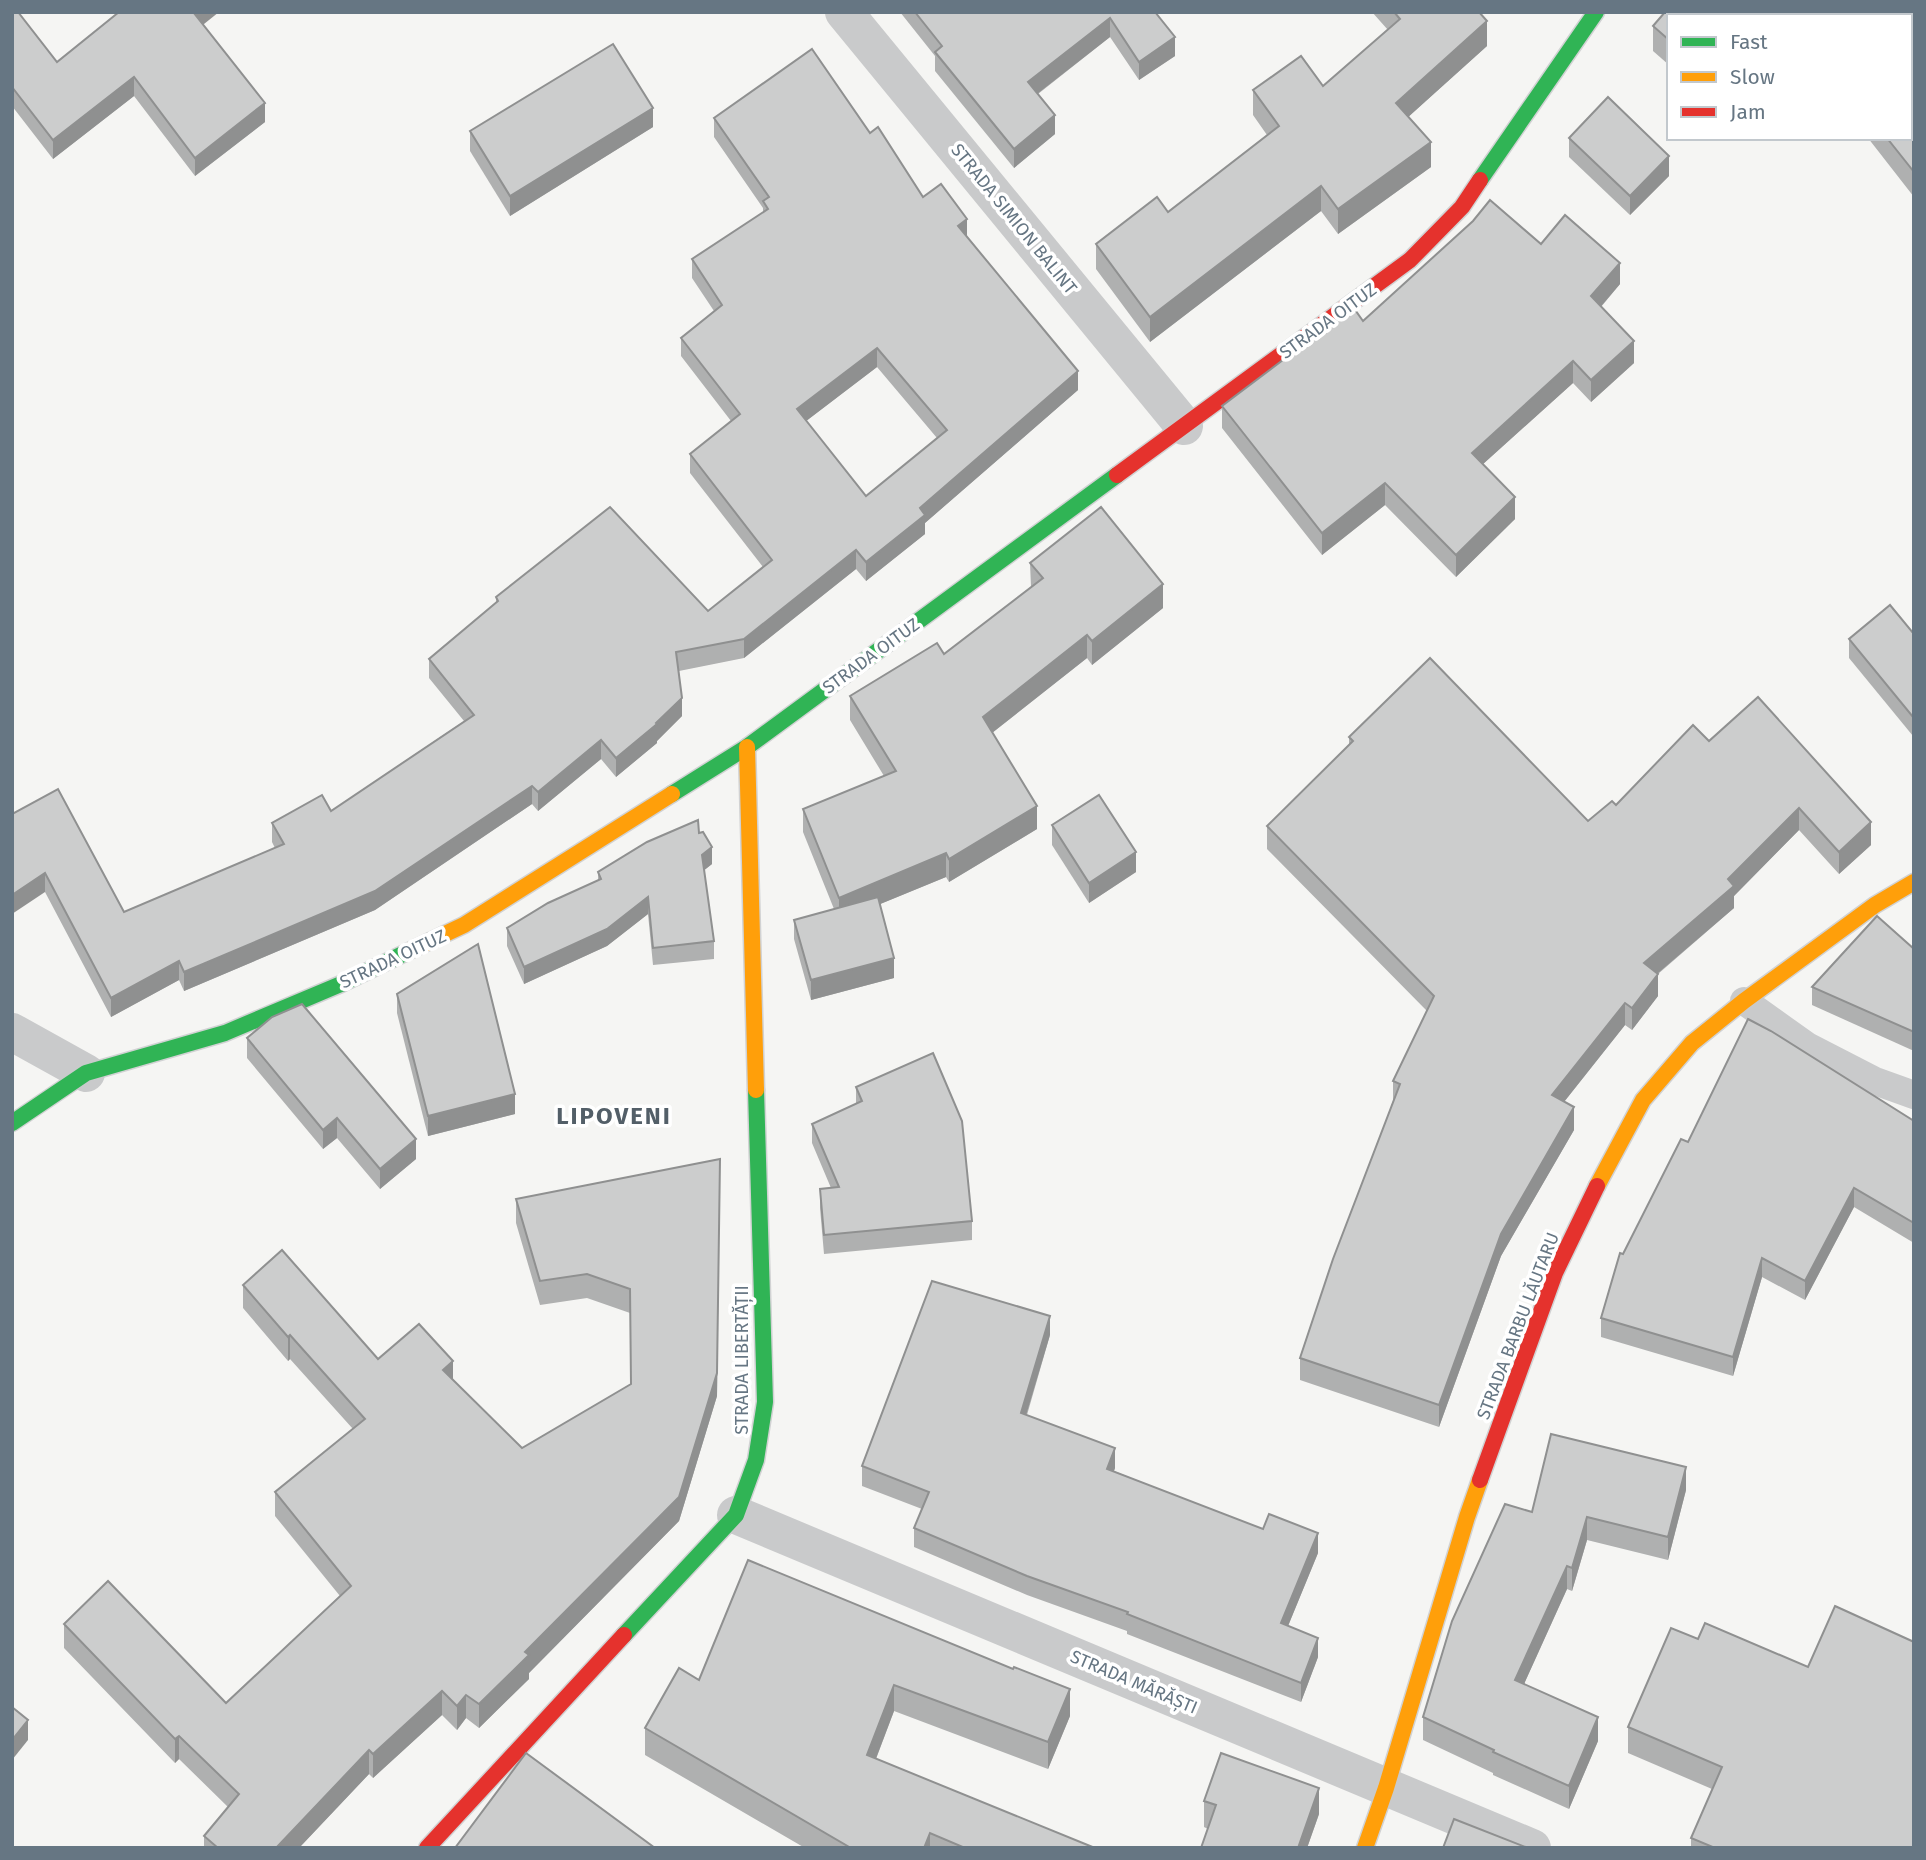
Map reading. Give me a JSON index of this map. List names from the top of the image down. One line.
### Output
{"streets":{"street":["STRADA SIMION BALINT","STRADA OITUZ","STRADA BARBU LĂUTARU","STRADA LIBERTĂȚII","STRADA MĂRĂȘTI"]},"crossings":[["STRADA SIMION BALINT","STRADA OITUZ"],["STRADA OITUZ","STRADA LIBERTĂȚII"],["STRADA BARBU LĂUTARU","STRADA MĂRĂȘTI"],["STRADA LIBERTĂȚII","STRADA MĂRĂȘTI"]],"districts":["LIPOVENI"],"legend":["Fast","Slow","Jam"]}
